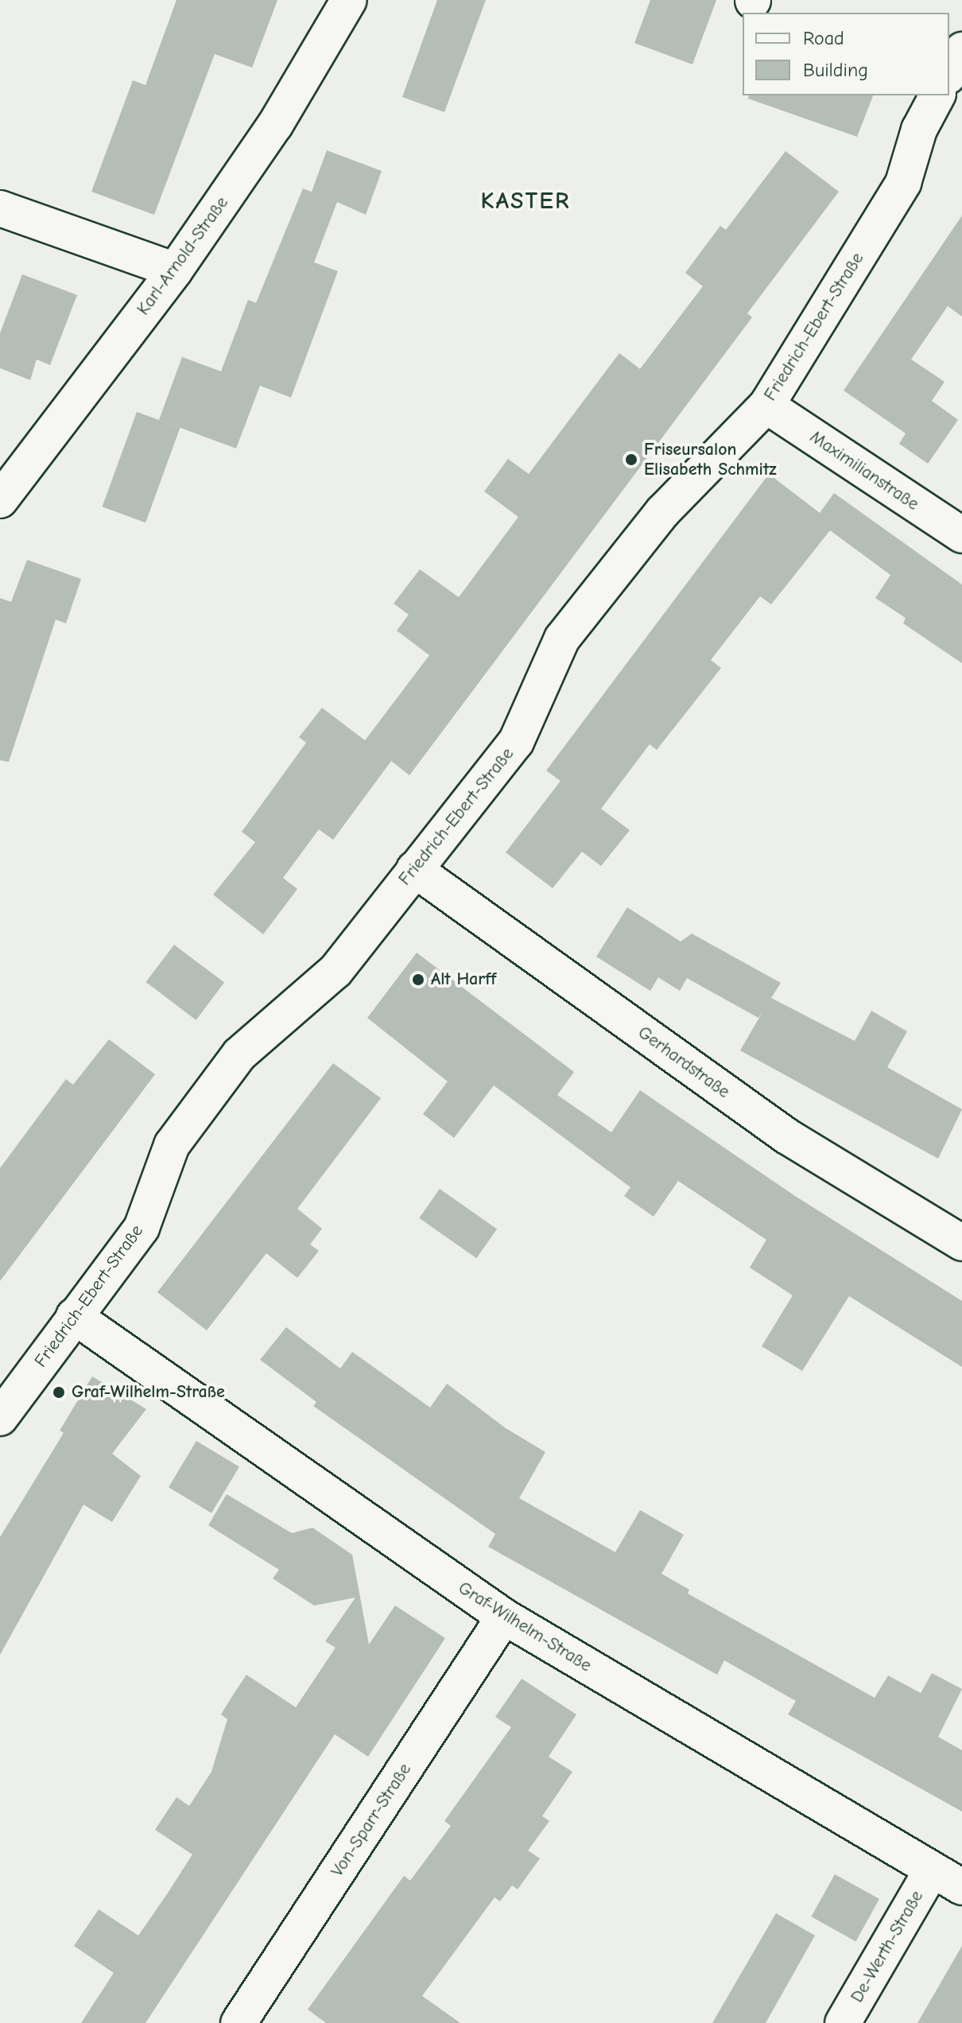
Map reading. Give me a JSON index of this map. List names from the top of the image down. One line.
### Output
{"streets":{"street":["Karl-Arnold-Straße","Friedrich-Ebert-Straße","Maximilianstraße","Gerhardstraße","Graf-Wilhelm-Straße","Von-Sparr-Straße","De-Werth-Straße"]},"crossings":[["Friedrich-Ebert-Straße","Maximilianstraße"],["Friedrich-Ebert-Straße","Gerhardstraße"],["Friedrich-Ebert-Straße","Graf-Wilhelm-Straße"],["Graf-Wilhelm-Straße","Von-Sparr-Straße"],["Graf-Wilhelm-Straße","De-Werth-Straße"]],"districts":["KASTER"],"places":["Friseursalon Elisabeth Schmitz","Alt Harff","Graf-Wilhelm-Straße"],"legend":["Road","Building"]}
